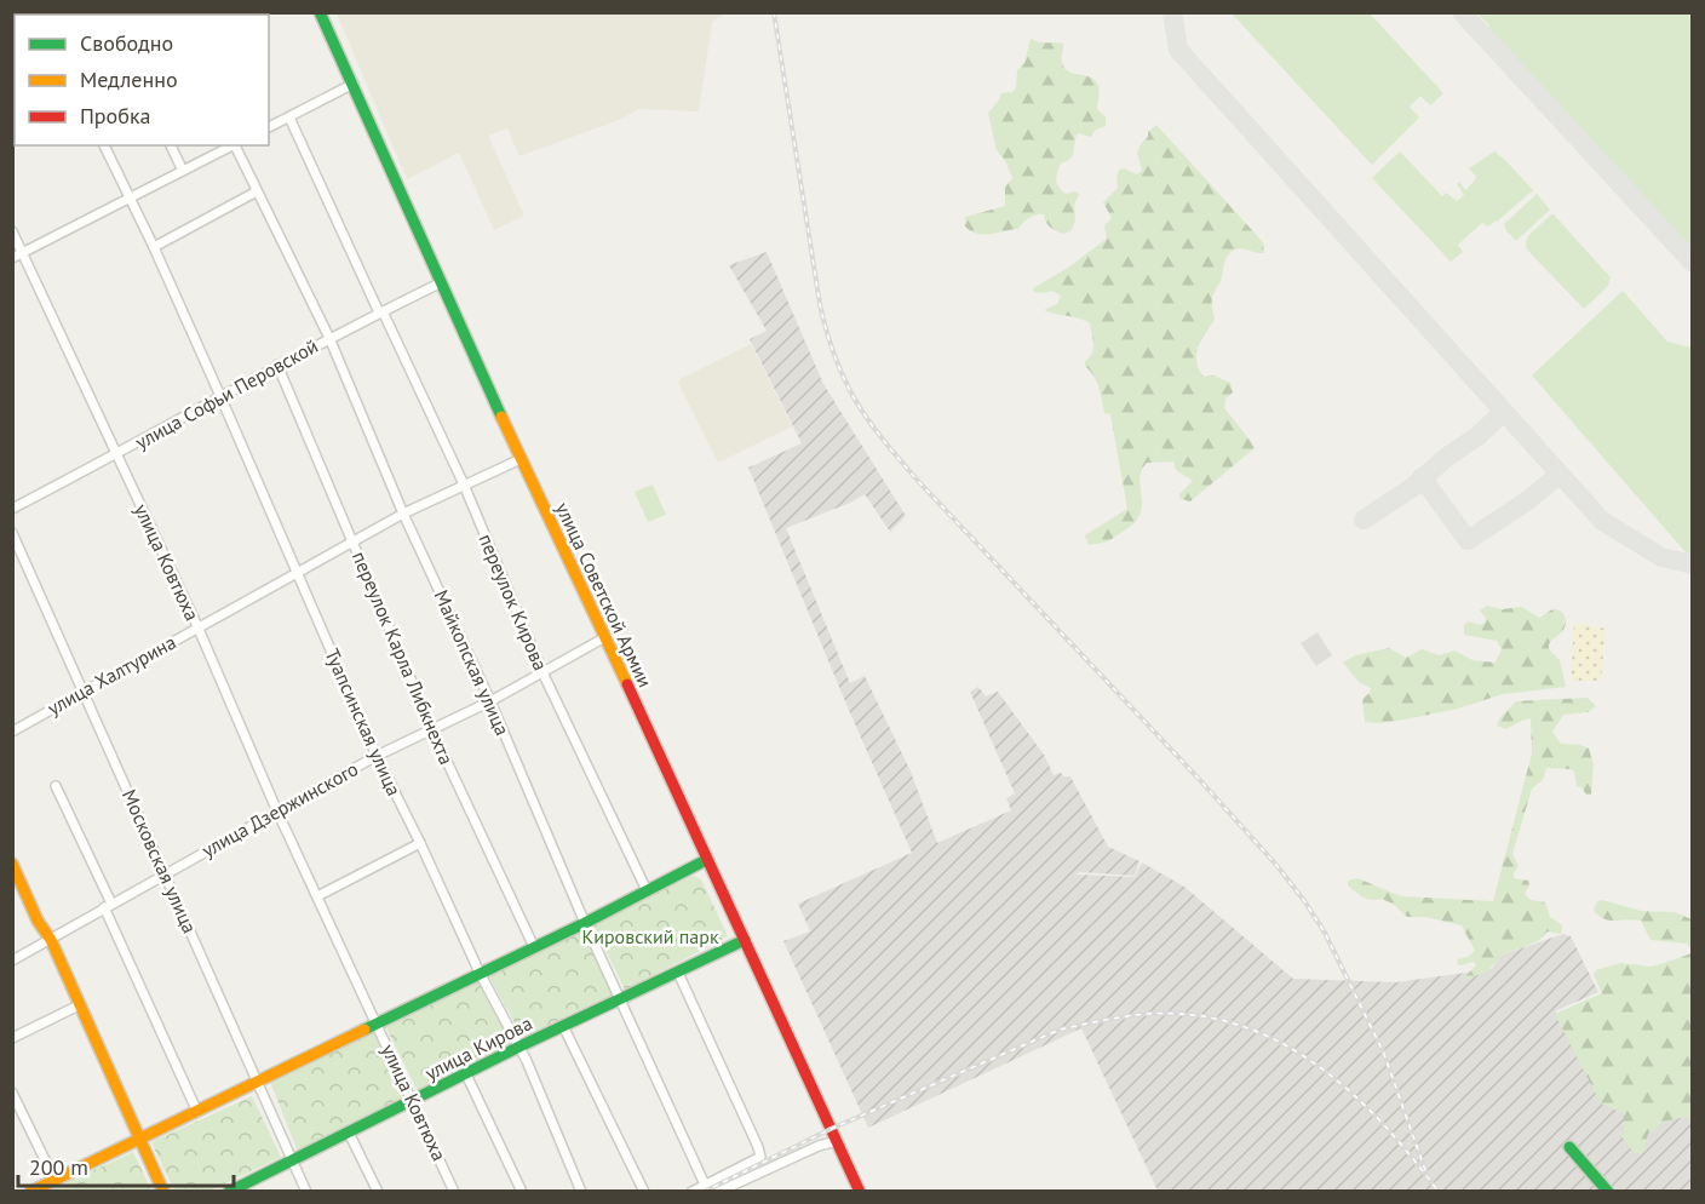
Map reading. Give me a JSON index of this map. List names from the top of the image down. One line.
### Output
{"streets":{"main road":["улица Советской Армии","улица Кирова"],"street":["улица Софьи Перовской","улица Ковтюха","переулок Кирова","переулок Карла Либкнехта","Майкопская улица","улица Халтурина","Туапсинская улица","улица Дзержинского","Московская улица"]},"crossings":[["улица Софьи Перовской","улица Ковтюха"],["улица Софьи Перовской","улица Советской Армии"],["улица Софьи Перовской","переулок Кирова"],["улица Софьи Перовской","переулок Карла Либкнехта"],["улица Софьи Перовской","Майкопская улица"],["улица Софьи Перовской","Туапсинская улица"],["улица Ковтюха","улица Халтурина"],["улица Ковтюха","улица Дзержинского"],["улица Ковтюха","улица Кирова"],["улица Советской Армии","улица Халтурина"],["улица Советской Армии","улица Дзержинского"],["улица Советской Армии","улица Кирова"],["переулок Кирова","улица Халтурина"],["переулок Кирова","улица Дзержинского"],["переулок Карла Либкнехта","улица Халтурина"],["переулок Карла Либкнехта","улица Дзержинского"],["Майкопская улица","улица Халтурина"],["Майкопская улица","улица Дзержинского"],["Майкопская улица","улица Кирова"],["улица Халтурина","Туапсинская улица"],["улица Халтурина","Московская улица"],["Туапсинская улица","улица Дзержинского"],["Туапсинская улица","улица Кирова"],["улица Дзержинского","Московская улица"],["Московская улица","улица Кирова"]],"parks":["Кировский парк"],"legend":["Свободно","Медленно","Пробка"],"scale_bar":"200 m"}
